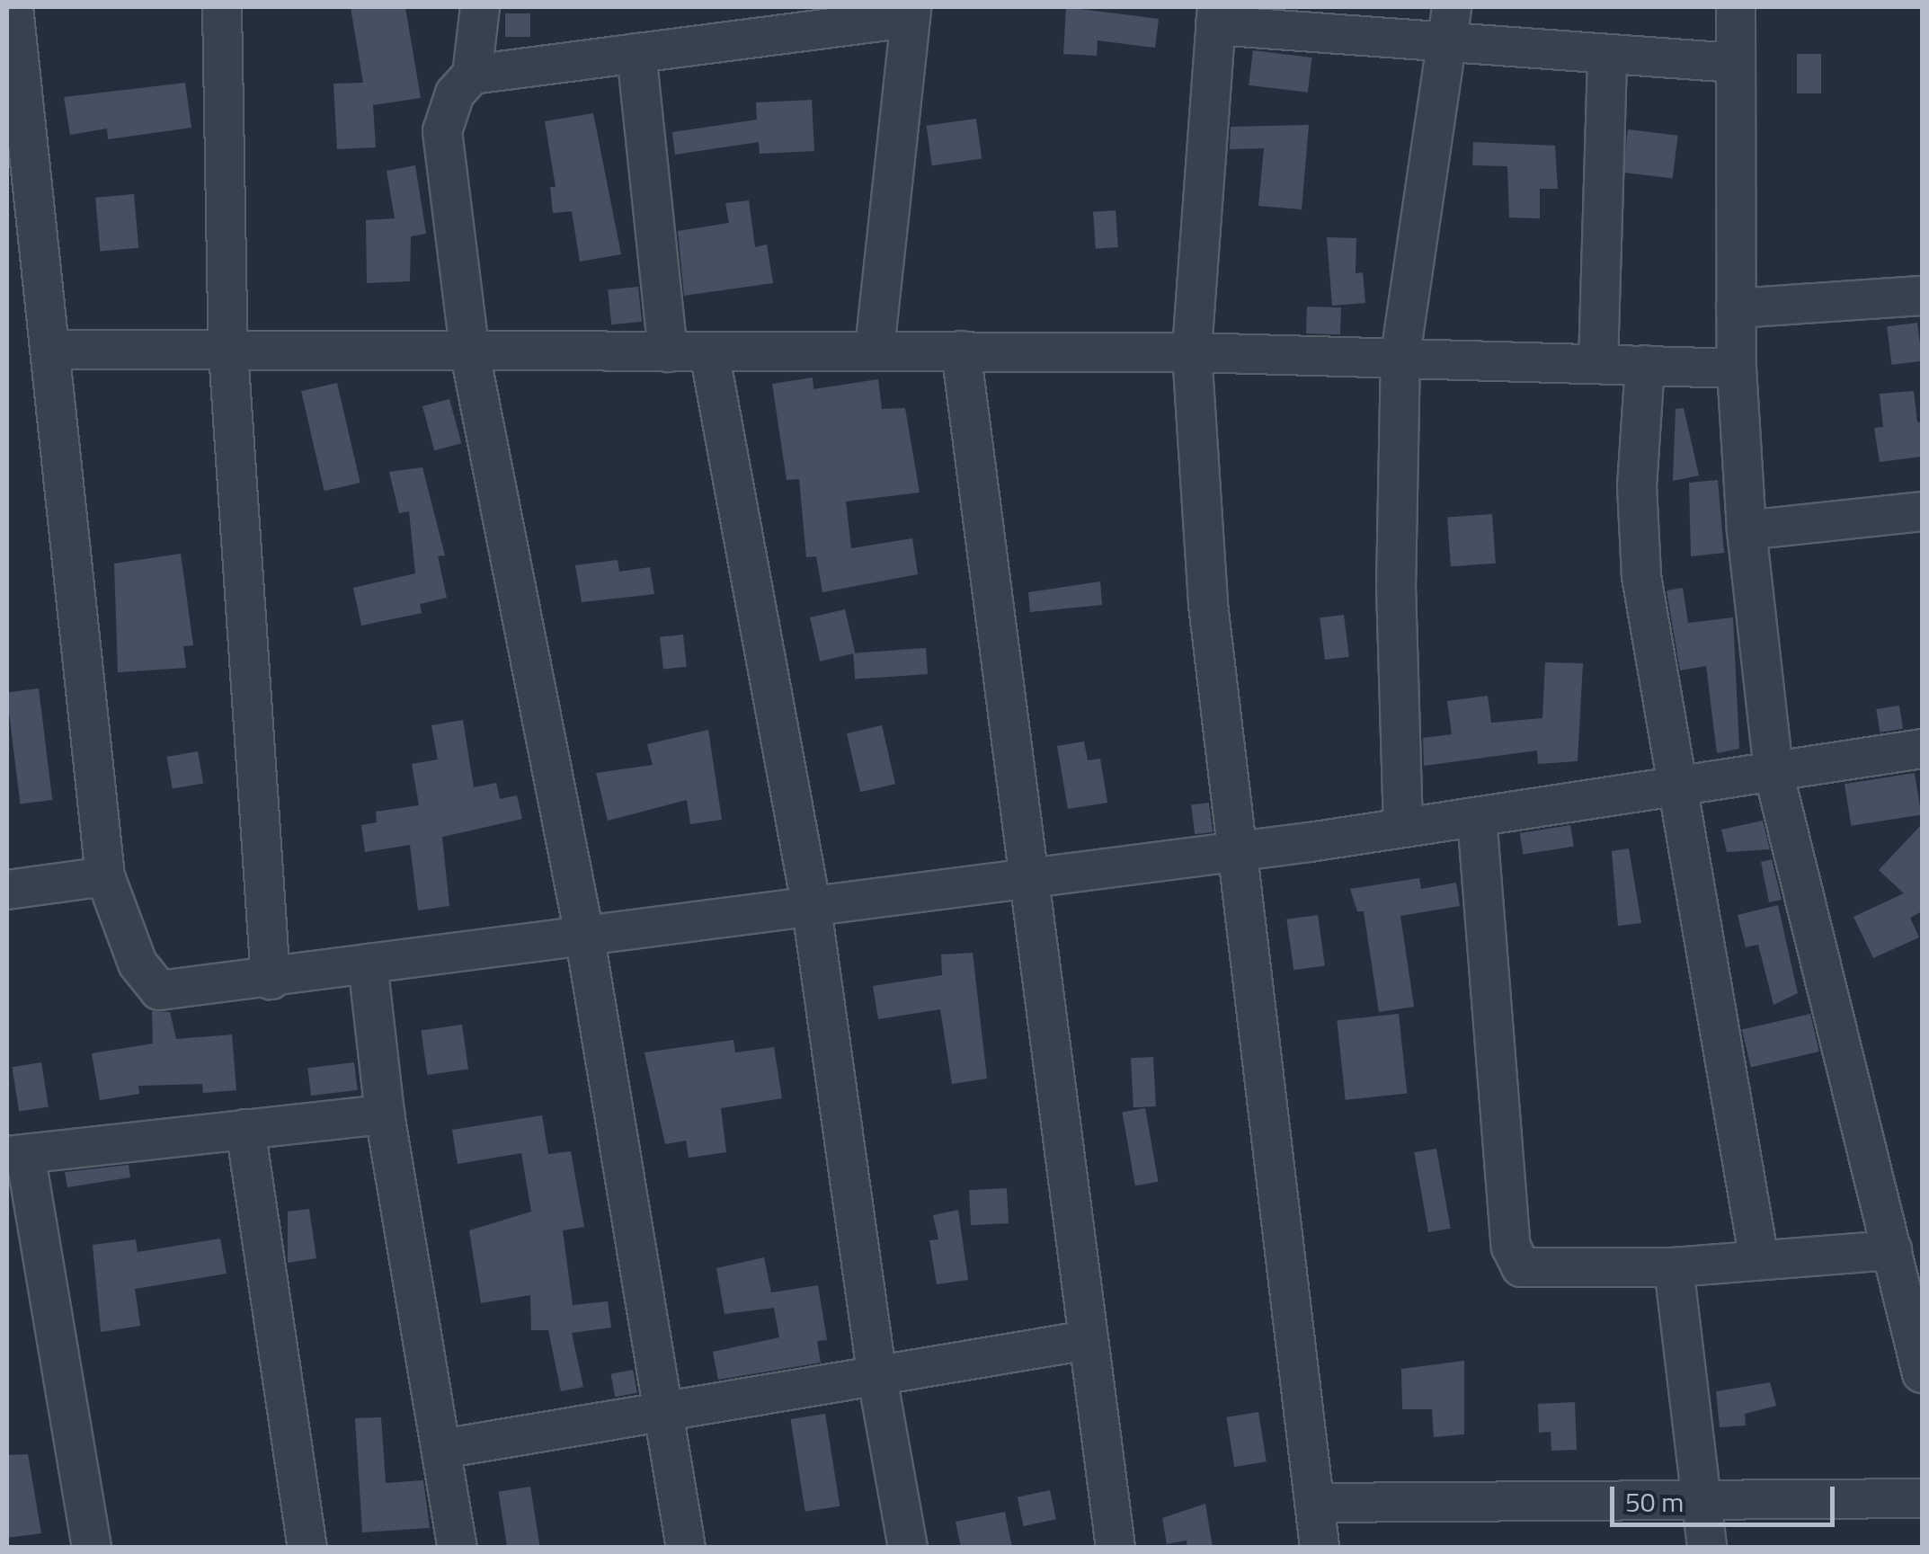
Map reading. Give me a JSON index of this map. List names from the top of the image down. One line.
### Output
{"scale_bar":"50 m"}
